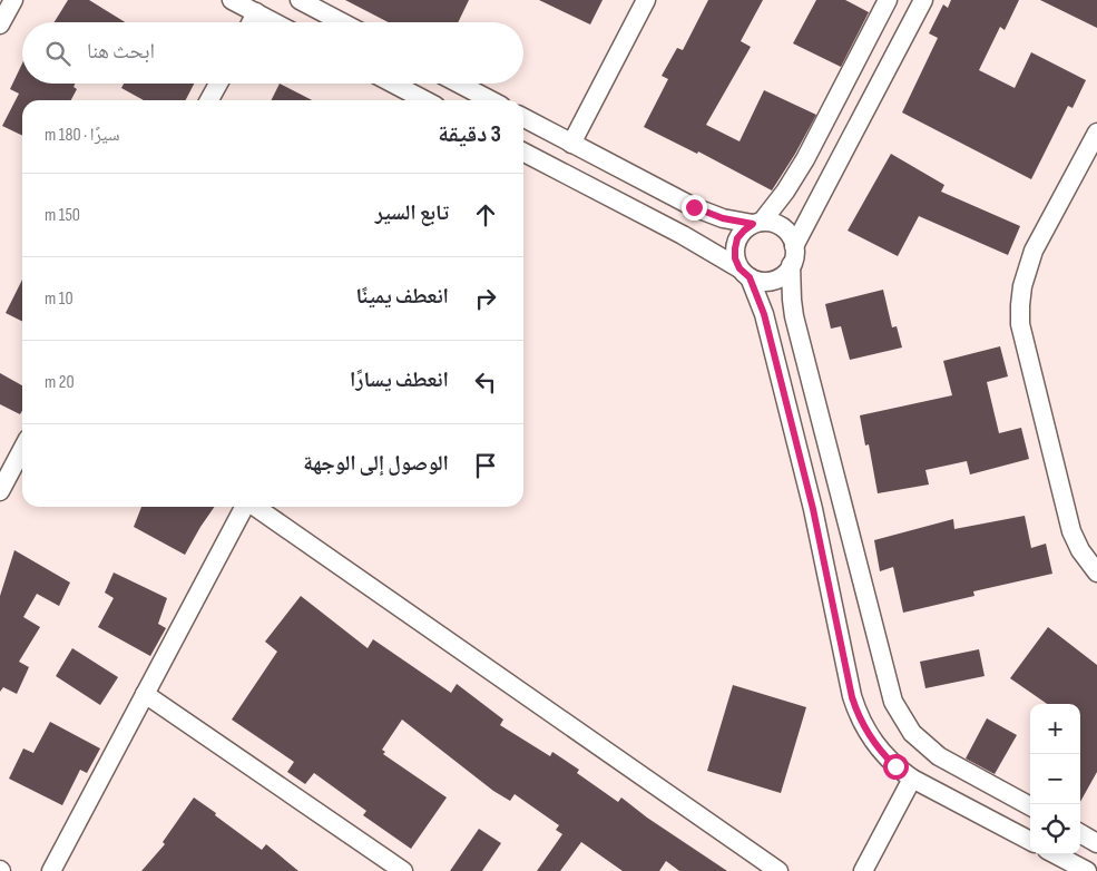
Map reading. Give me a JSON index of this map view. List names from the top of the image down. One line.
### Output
{"page":{"search":"ابحث هنا","heading":["3 دقيقة","سيرًا · 180 m"],"list":[["تابع السير","150 m"],["انعطف يمينًا","10 m"],["انعطف يسارًا","20 m"],"الوصول إلى الوجهة"],"map_buttons":["+","−"]}}
